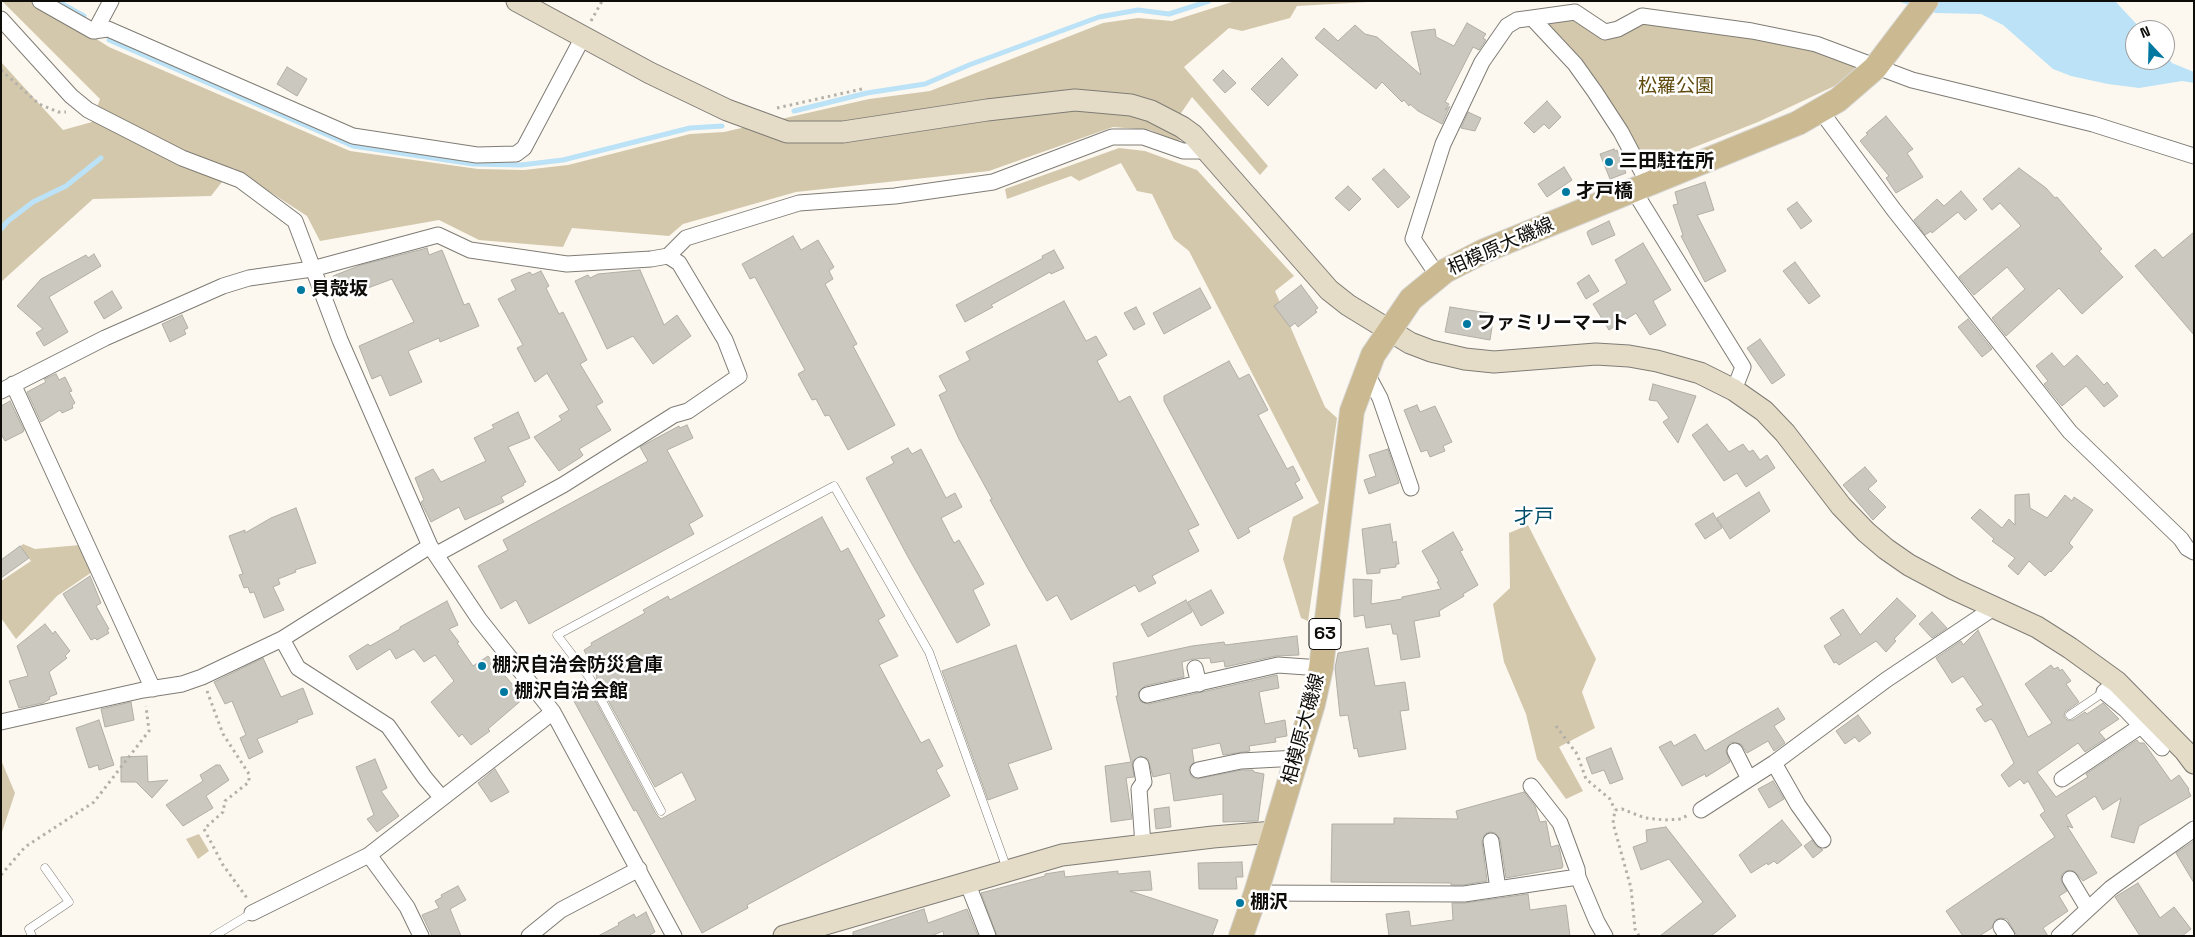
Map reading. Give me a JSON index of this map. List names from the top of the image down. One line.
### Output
{"streets":{"main road":["相模原大磯線","63"]},"districts":["才戸"],"parks":["松羅公園"],"places":["三田駐在所","才戸橋","貝殻坂","ファミリーマート","棚沢自治会防災倉庫","棚沢自治会館","棚沢"],"north":"top"}
